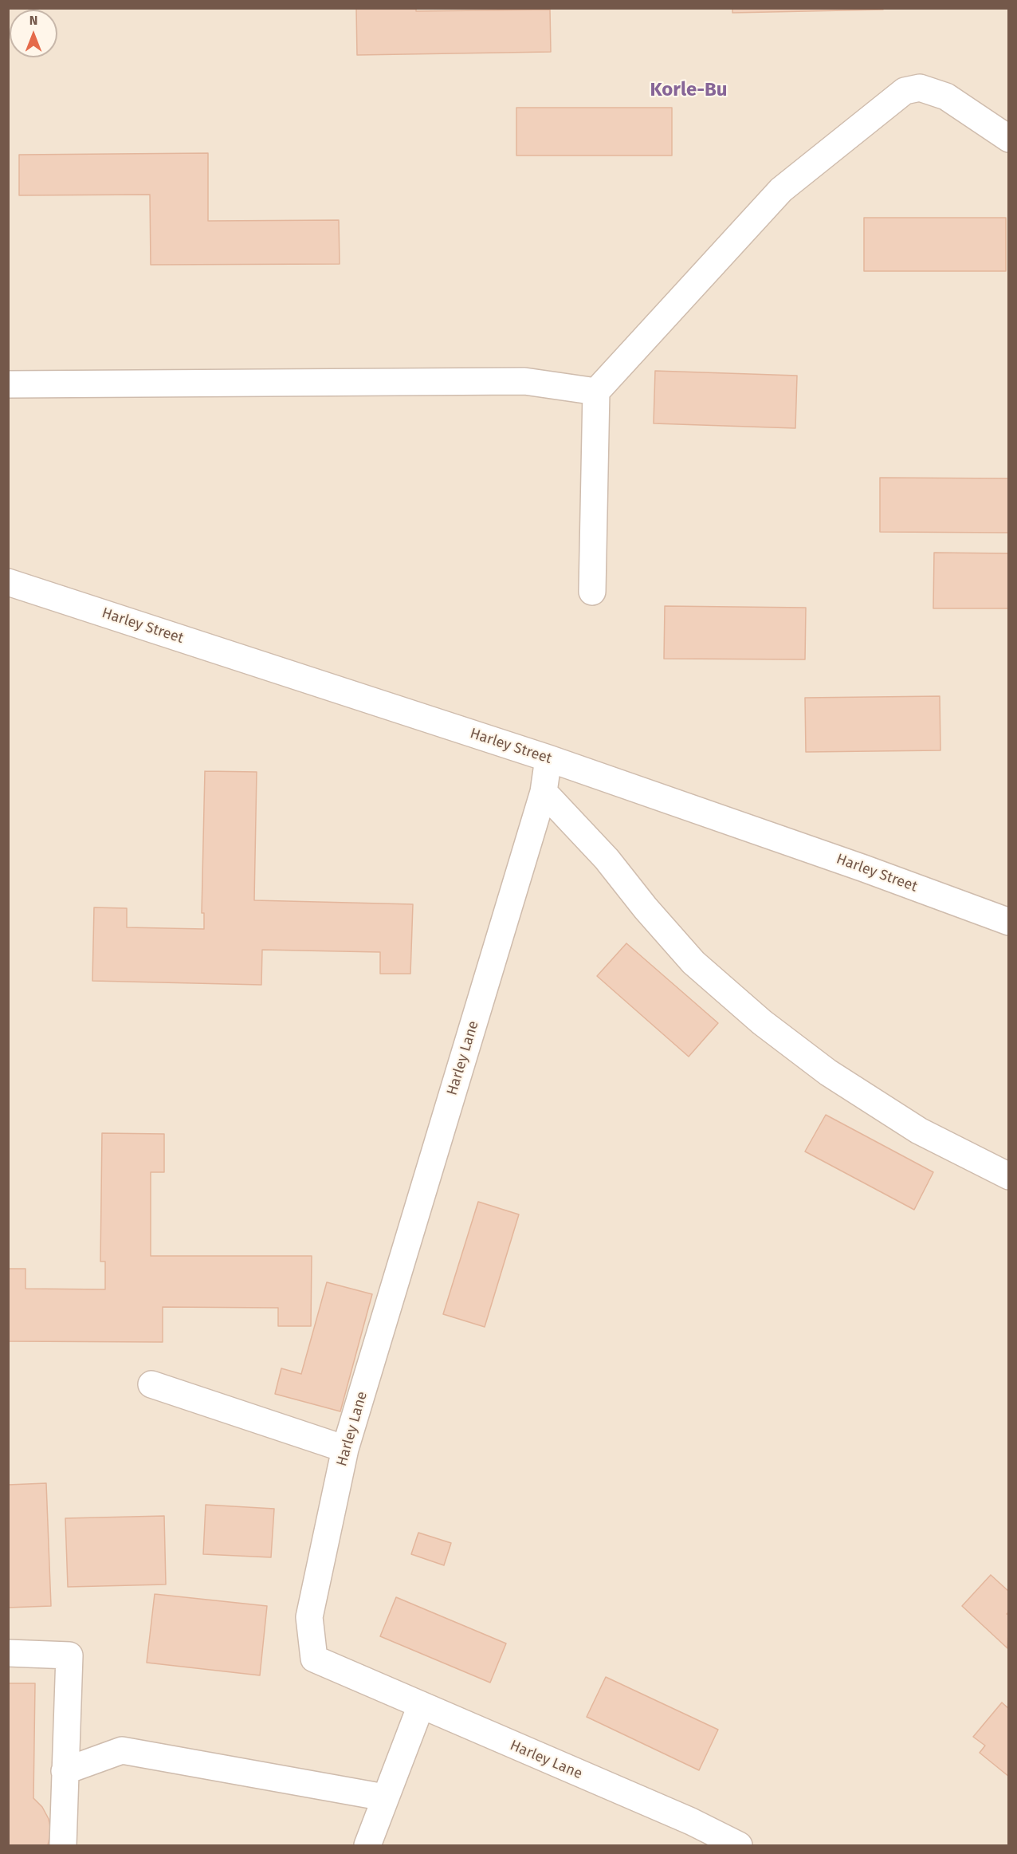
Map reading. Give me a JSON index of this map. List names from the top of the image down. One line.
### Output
{"streets":{"street":["Harley Street","Harley Lane"]},"crossings":[["Harley Street","Harley Lane"]],"districts":["Korle-Bu"],"north":"top"}
